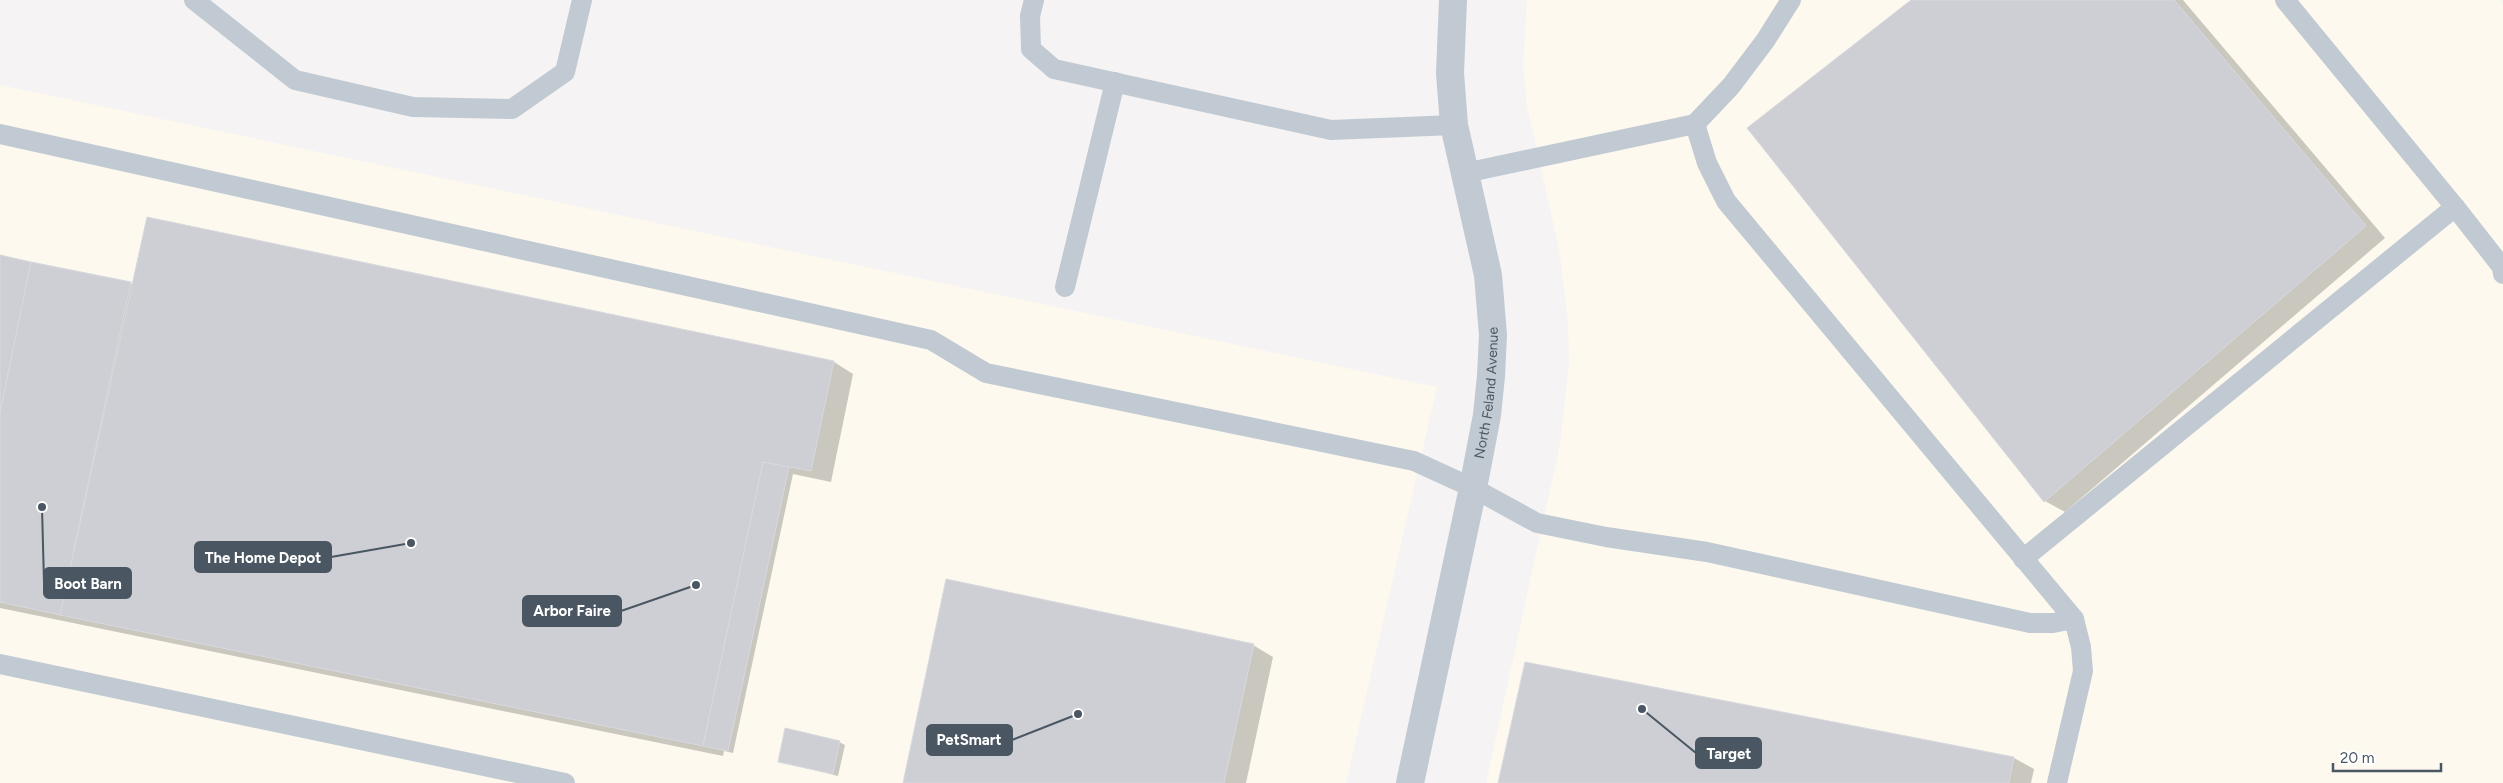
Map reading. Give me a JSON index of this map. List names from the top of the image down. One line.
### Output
{"streets":{"street":["North Feland Avenue"]},"places":["Boot Barn","The Home Depot","Arbor Faire","Target","PetSmart"],"scale_bar":"20 m"}
